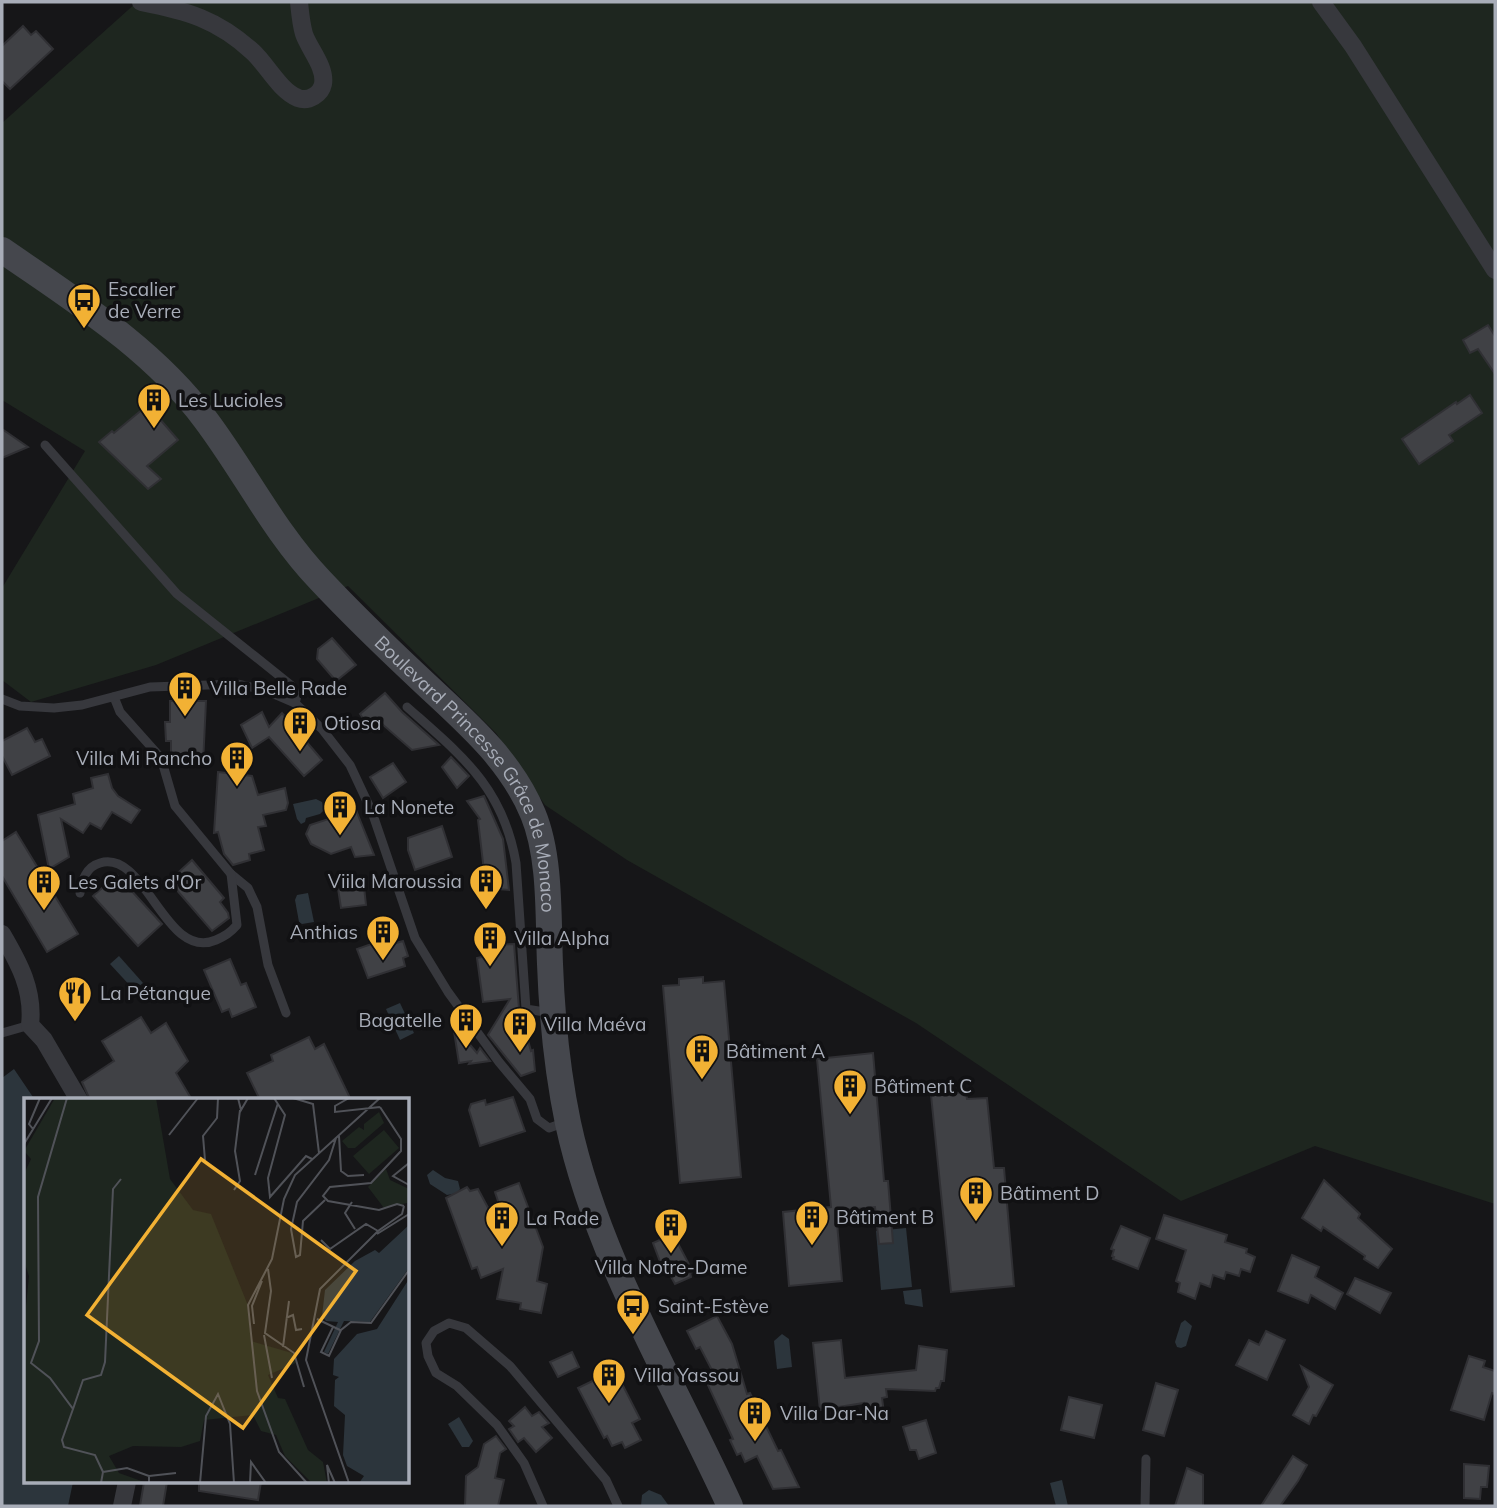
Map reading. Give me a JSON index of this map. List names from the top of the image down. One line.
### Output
{"streets":{"main road":["Boulevard Princesse Grâce de Monaco"]},"places":{"bus stop":["Escalier de Verre","Saint-Estève"],"building":["Les Lucioles","Villa Belle Rade","Otiosa","Villa Mi Rancho","La Nonete","Viila Maroussia","Les Galets d'Or","Anthias","Villa Alpha","Bagatelle","Villa Maéva","Bâtiment A","Bâtiment C","Bâtiment D","Bâtiment B","La Rade","Villa Notre-Dame","Villa Yassou","Villa Dar-Na"],"restaurant":["La Pétanque"]}}
